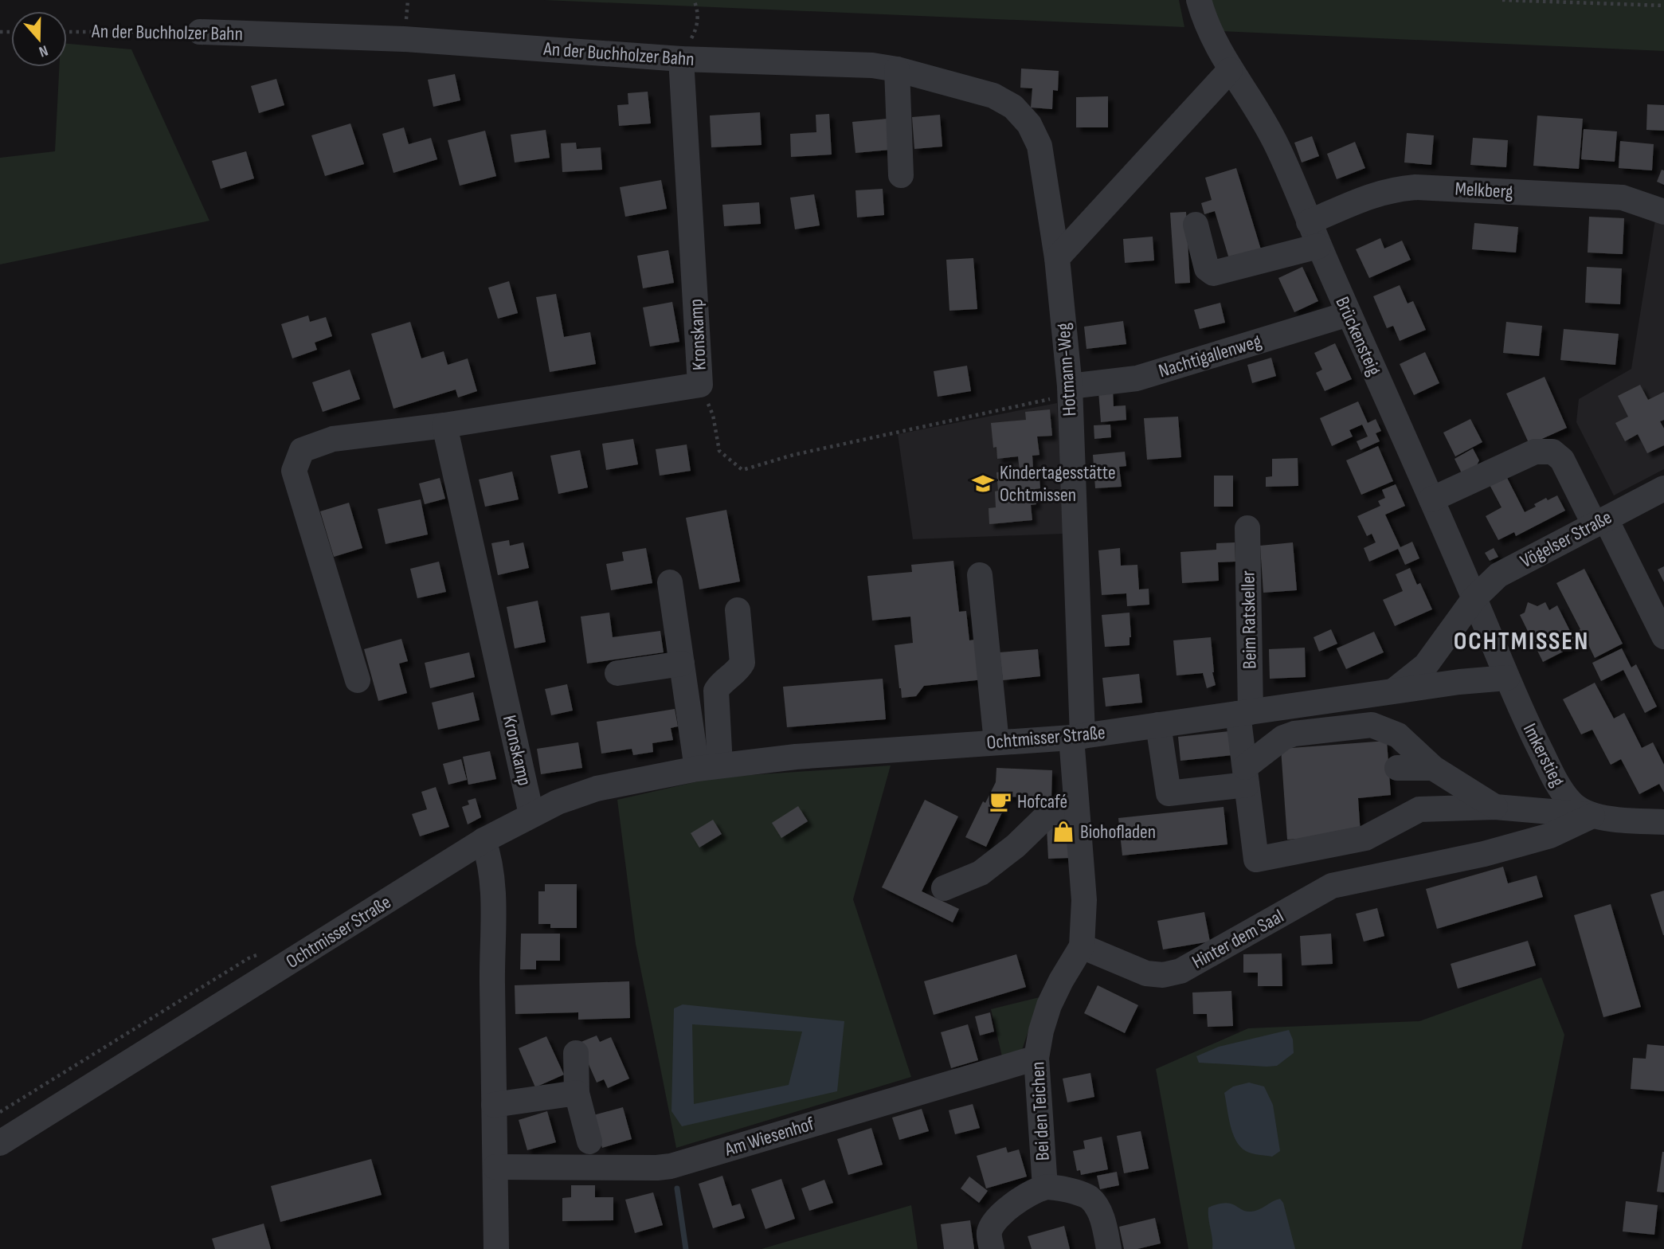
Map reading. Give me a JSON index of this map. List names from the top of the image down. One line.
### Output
{"streets":{"street":["An der Buchholzer Bahn","Melkberg","Kronskamp","Brückensteig","Nachtigallenweg","Hotmann-Weg","Vögelser Straße","Beim Ratskeller","Ochtmisser Straße","Imkerstieg","Hinter dem Saal","Bei den Teichen","Am Wiesenhof"]},"crossings":[["An der Buchholzer Bahn","Kronskamp"],["An der Buchholzer Bahn","Hotmann-Weg"],["Melkberg","Brückensteig"],["Kronskamp","Ochtmisser Straße"],["Brückensteig","Nachtigallenweg"],["Brückensteig","Vögelser Straße"],["Brückensteig","Ochtmisser Straße"],["Brückensteig","Imkerstieg"],["Nachtigallenweg","Hotmann-Weg"],["Hotmann-Weg","Ochtmisser Straße"],["Beim Ratskeller","Ochtmisser Straße"],["Ochtmisser Straße","Imkerstieg"],["Imkerstieg","Hinter dem Saal"],["Hinter dem Saal","Bei den Teichen"],["Bei den Teichen","Am Wiesenhof"]],"districts":["OCHTMISSEN"],"places":{"school or university":["Kindertagesstätte Ochtmissen"],"cafe":["Hofcafé"],"shop":["Biohofladen"]},"north":"bottom"}
